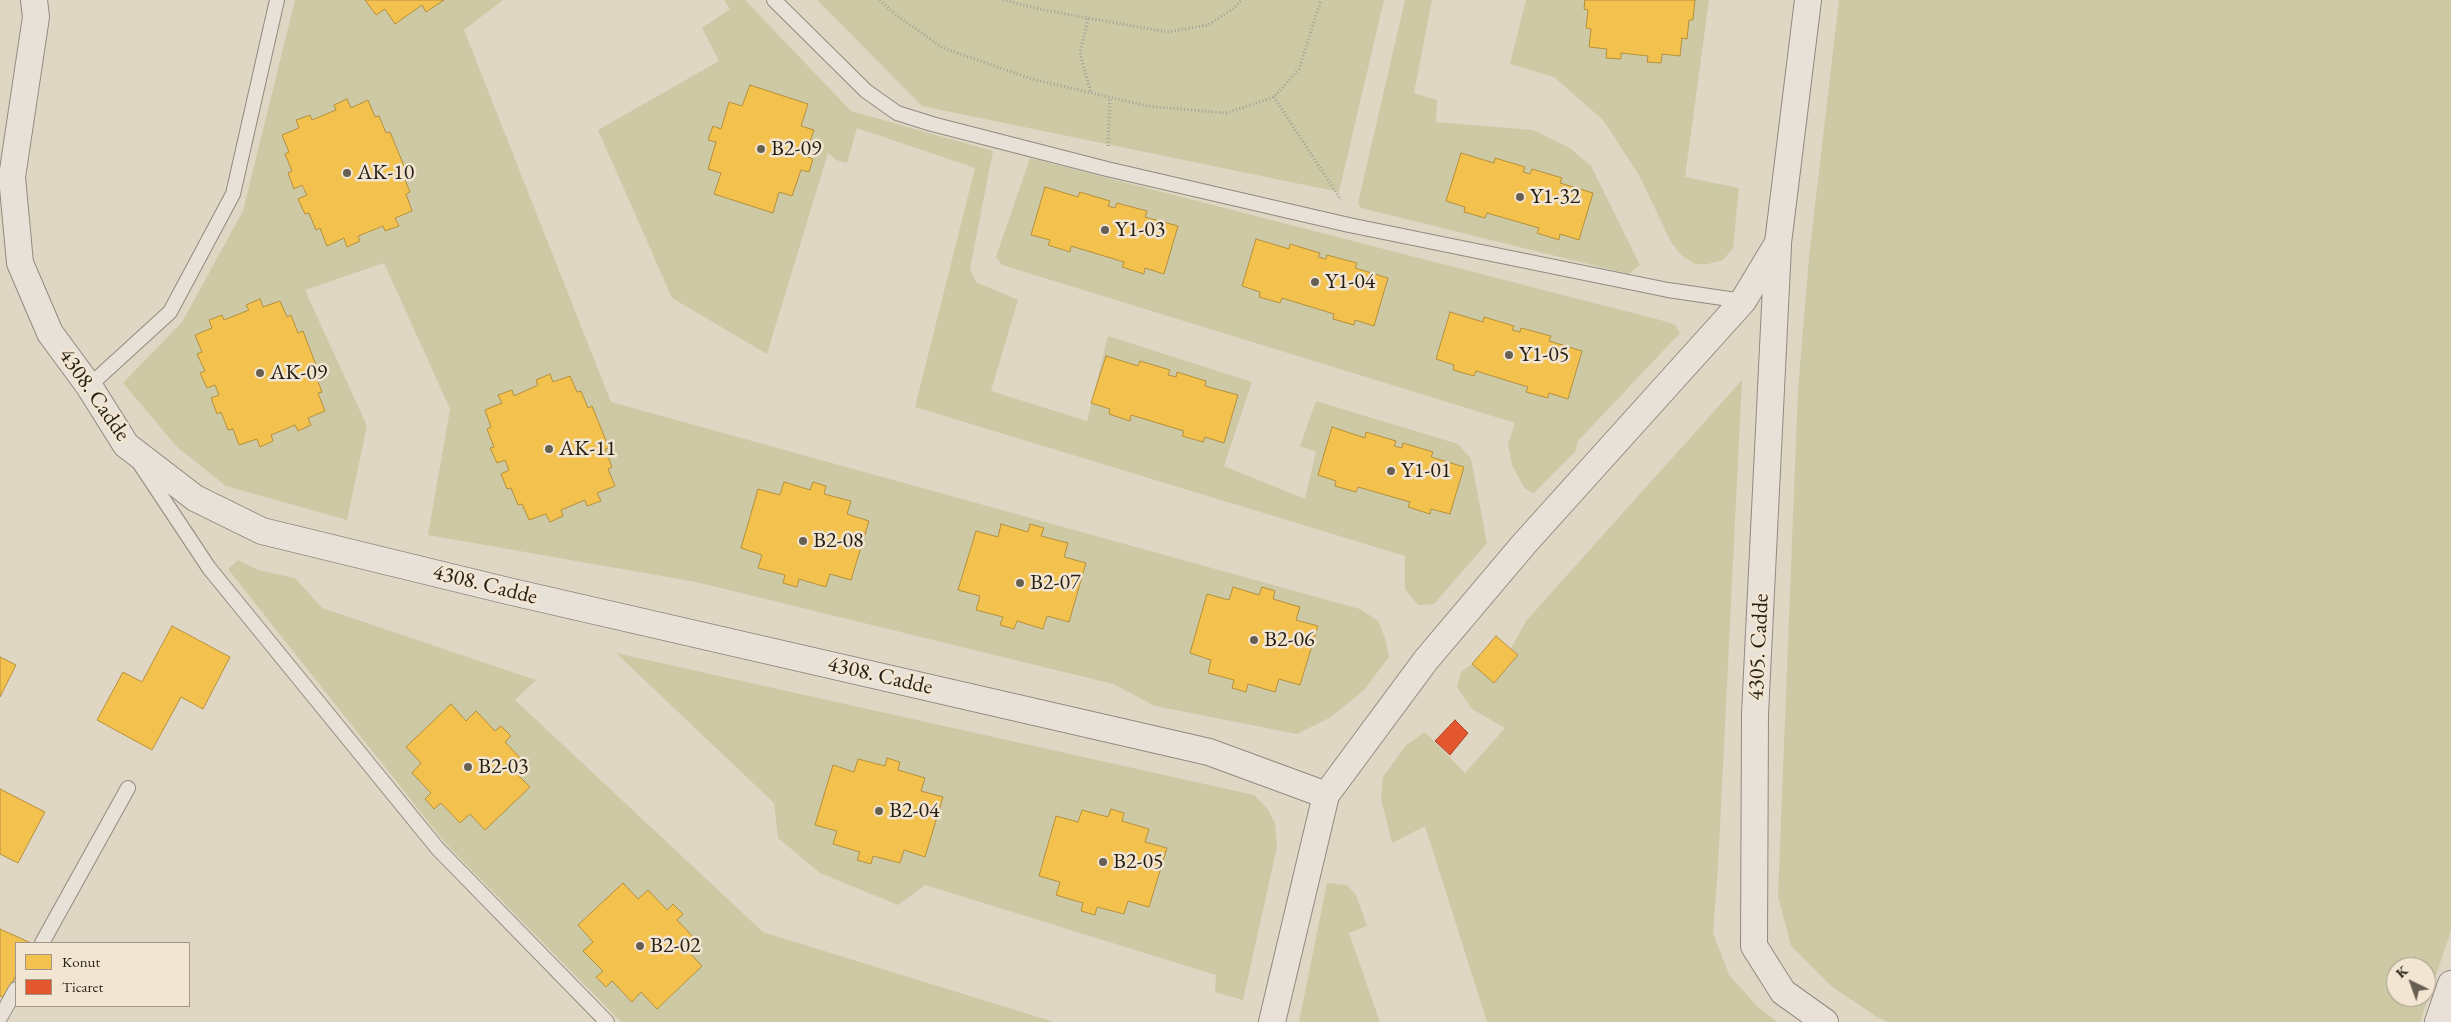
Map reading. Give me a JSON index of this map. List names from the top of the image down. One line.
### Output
{"streets":{"street":["4308. Cadde","4305. Cadde"]},"places":["B2-09","AK-10","Y1-32","Y1-03","Y1-04","Y1-05","AK-09","AK-11","Y1-01","B2-08","B2-07","B2-06","B2-03","B2-04","B2-05","B2-02"],"legend":["Konut","Ticaret"],"north":"top left"}
